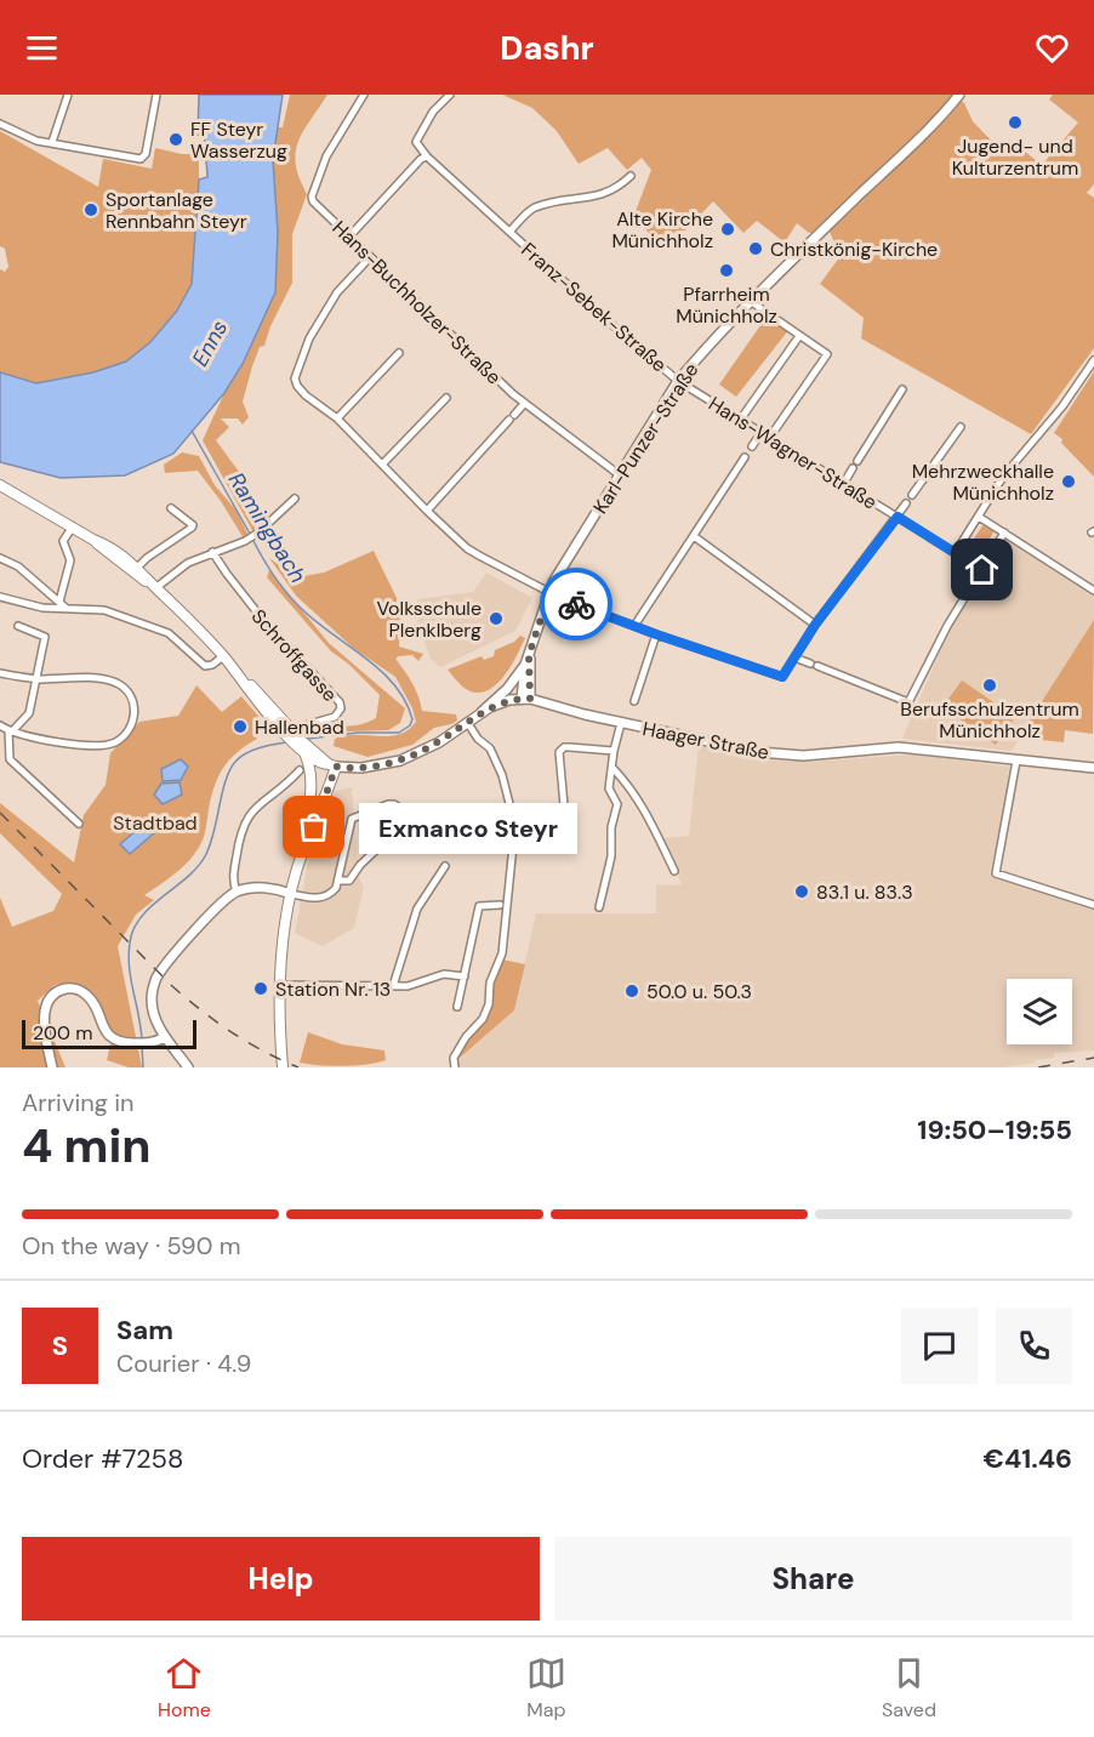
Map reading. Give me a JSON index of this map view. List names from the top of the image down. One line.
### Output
{"streets":{"main road":["Karl-Punzer-Straße","Haager Straße"],"street":["Hans-Buchholzer-Straße","Franz-Sebek-Straße","Hans-Wagner-Straße","Schroffgasse"]},"crossings":[["Hans-Buchholzer-Straße","Karl-Punzer-Straße"],["Franz-Sebek-Straße","Karl-Punzer-Straße"],["Franz-Sebek-Straße","Hans-Wagner-Straße"],["Karl-Punzer-Straße","Hans-Wagner-Straße"],["Karl-Punzer-Straße","Haager Straße"]],"water":["Enns","Ramingbach"],"parks":["Stadtbad"],"places":["Jugend- und Kulturzentrum","FF Steyr Wasserzug","Sportanlage Rennbahn Steyr","Alte Kirche Münichholz","Christkönig-Kirche","Pfarrheim Münichholz","Mehrzweckhalle Münichholz","Volksschule Plenklberg","Berufsschulzentrum Münichholz","Hallenbad","Exmanco Steyr","83.1 u. 83.3","Station Nr. 13","50.0 u. 50.3"],"scale_bar":"200 m","page":{"header":"Dashr","bubble":"Exmanco Steyr","scale":"200 m","heading":["4 min","Arriving in","19:50–19:55"],"panel":["Sam","Courier · 4.9","Order #7258","€41.46"],"bar":"On the way · 590 m","round":"S","buttons":["Help","Share"],"tabs":["Home","Map","Saved"]}}
